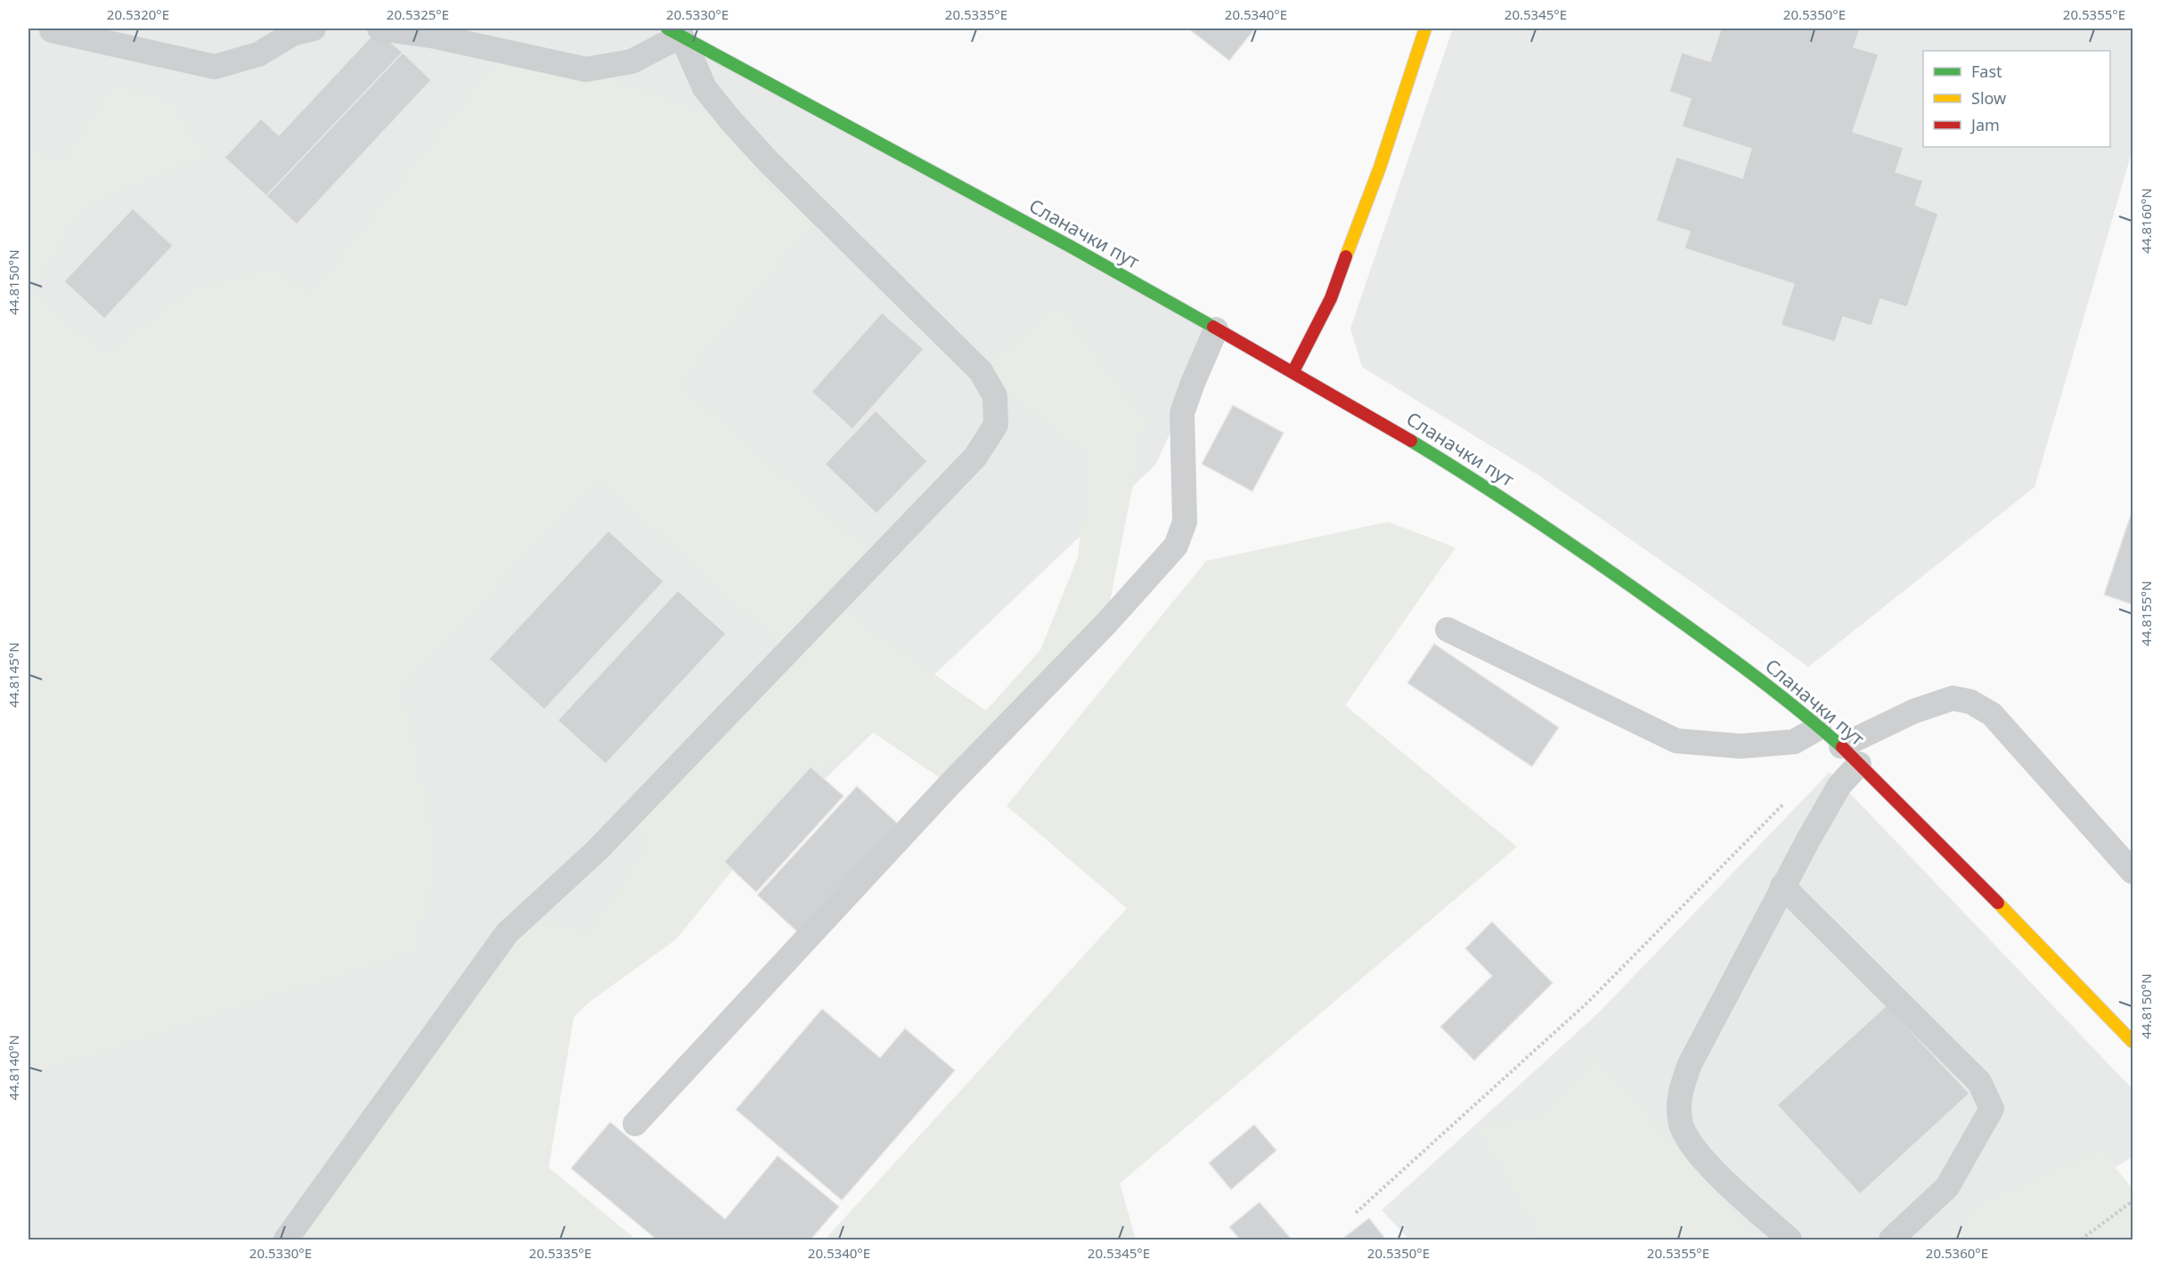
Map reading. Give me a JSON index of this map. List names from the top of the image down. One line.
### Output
{"streets":{"street":["Сланачки пут"]},"legend":["Fast","Slow","Jam"],"coordinates":["20.5320°E","20.5325°E","20.5330°E","20.5335°E","20.5340°E","20.5345°E","20.5350°E","20.5355°E","44.8160°N","44.8150°N","44.8155°N","44.8145°N","44.8140°N","20.5360°E"]}
